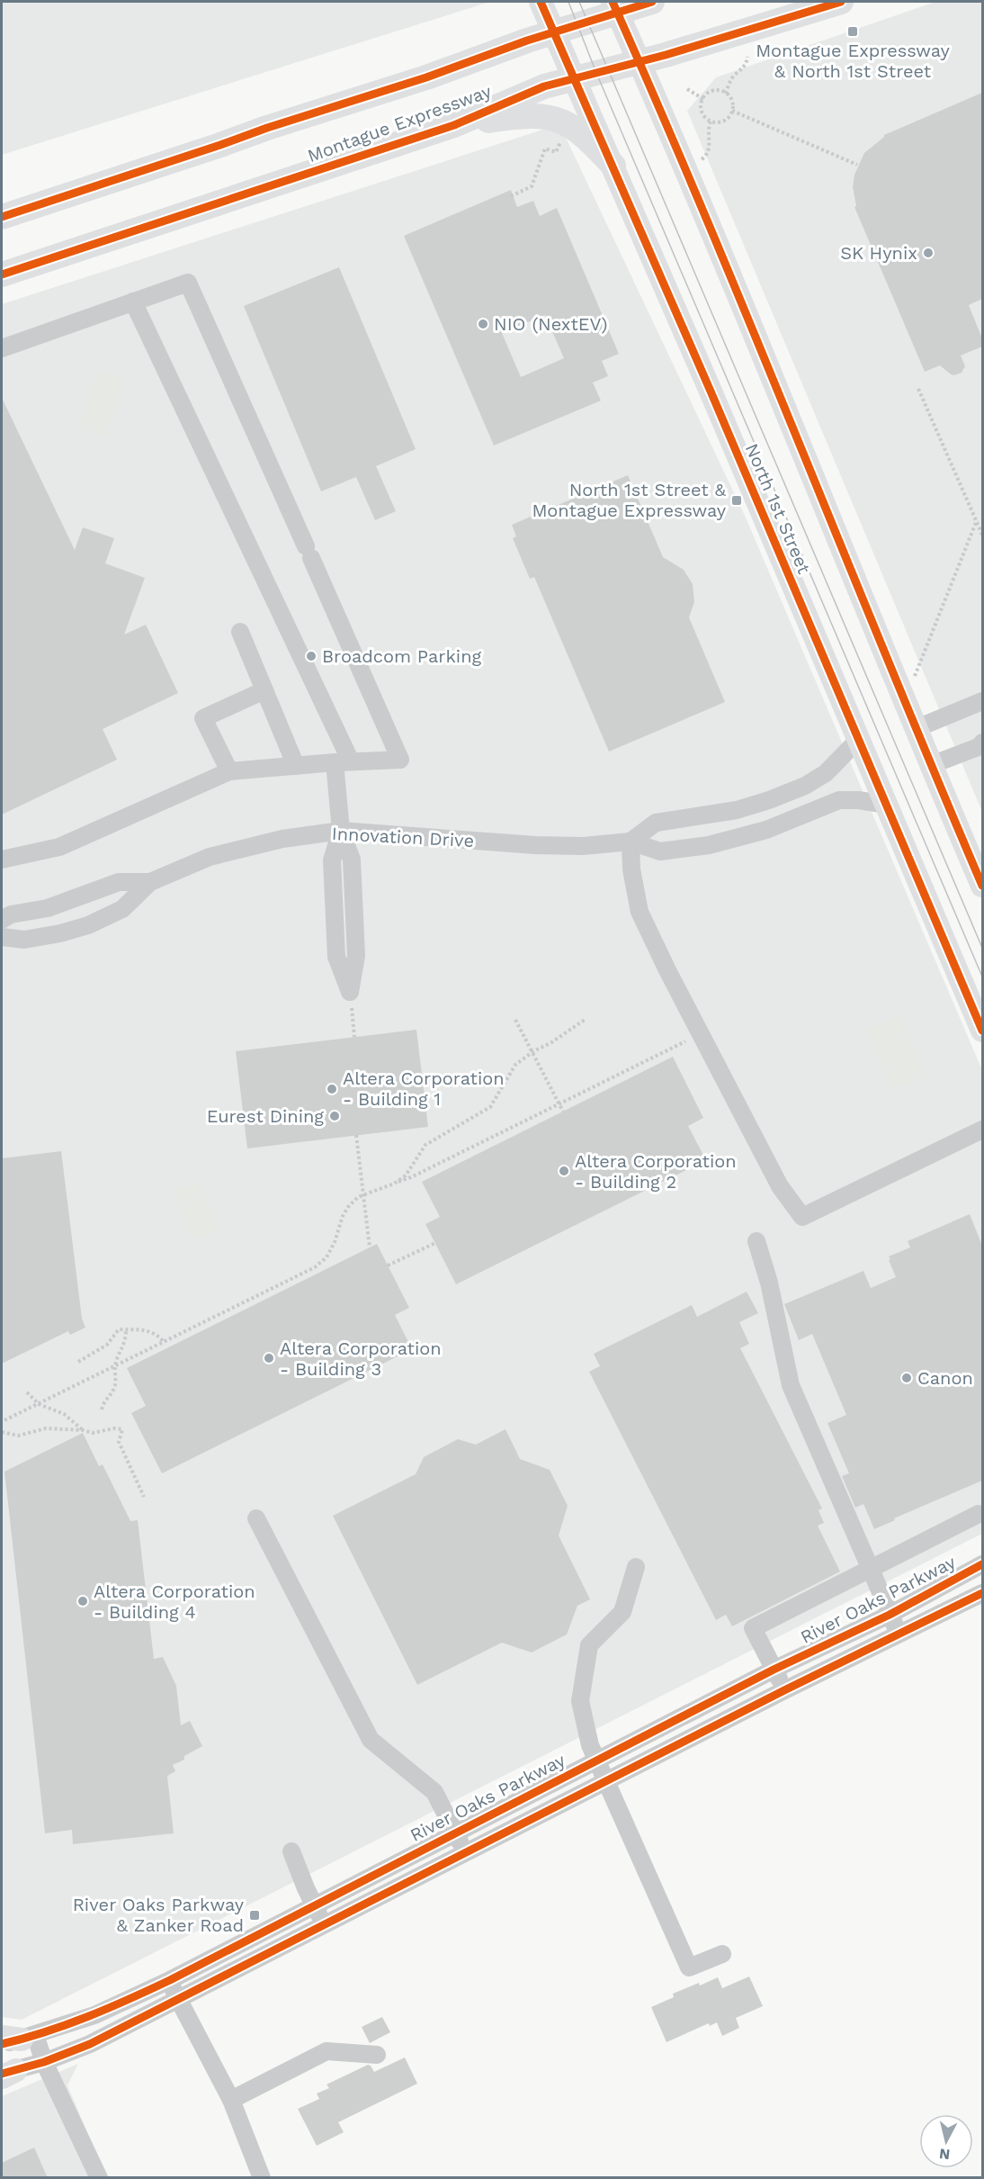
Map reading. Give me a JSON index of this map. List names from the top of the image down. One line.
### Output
{"streets":{"highway":["Montague Expressway"],"main road":["North 1st Street"],"street":["Innovation Drive","River Oaks Parkway"]},"crossings":[["Montague Expressway","North 1st Street"],["North 1st Street","Innovation Drive"]],"places":{"transit":["Montague Expressway & North 1st Street","North 1st Street & Montague Expressway","River Oaks Parkway & Zanker Road"],"other":["SK Hynix","NIO (NextEV)","Broadcom Parking","Altera Corporation - Building 1","Eurest Dining","Altera Corporation - Building 2","Altera Corporation - Building 3","Canon","Altera Corporation - Building 4"]},"north":"bottom"}
